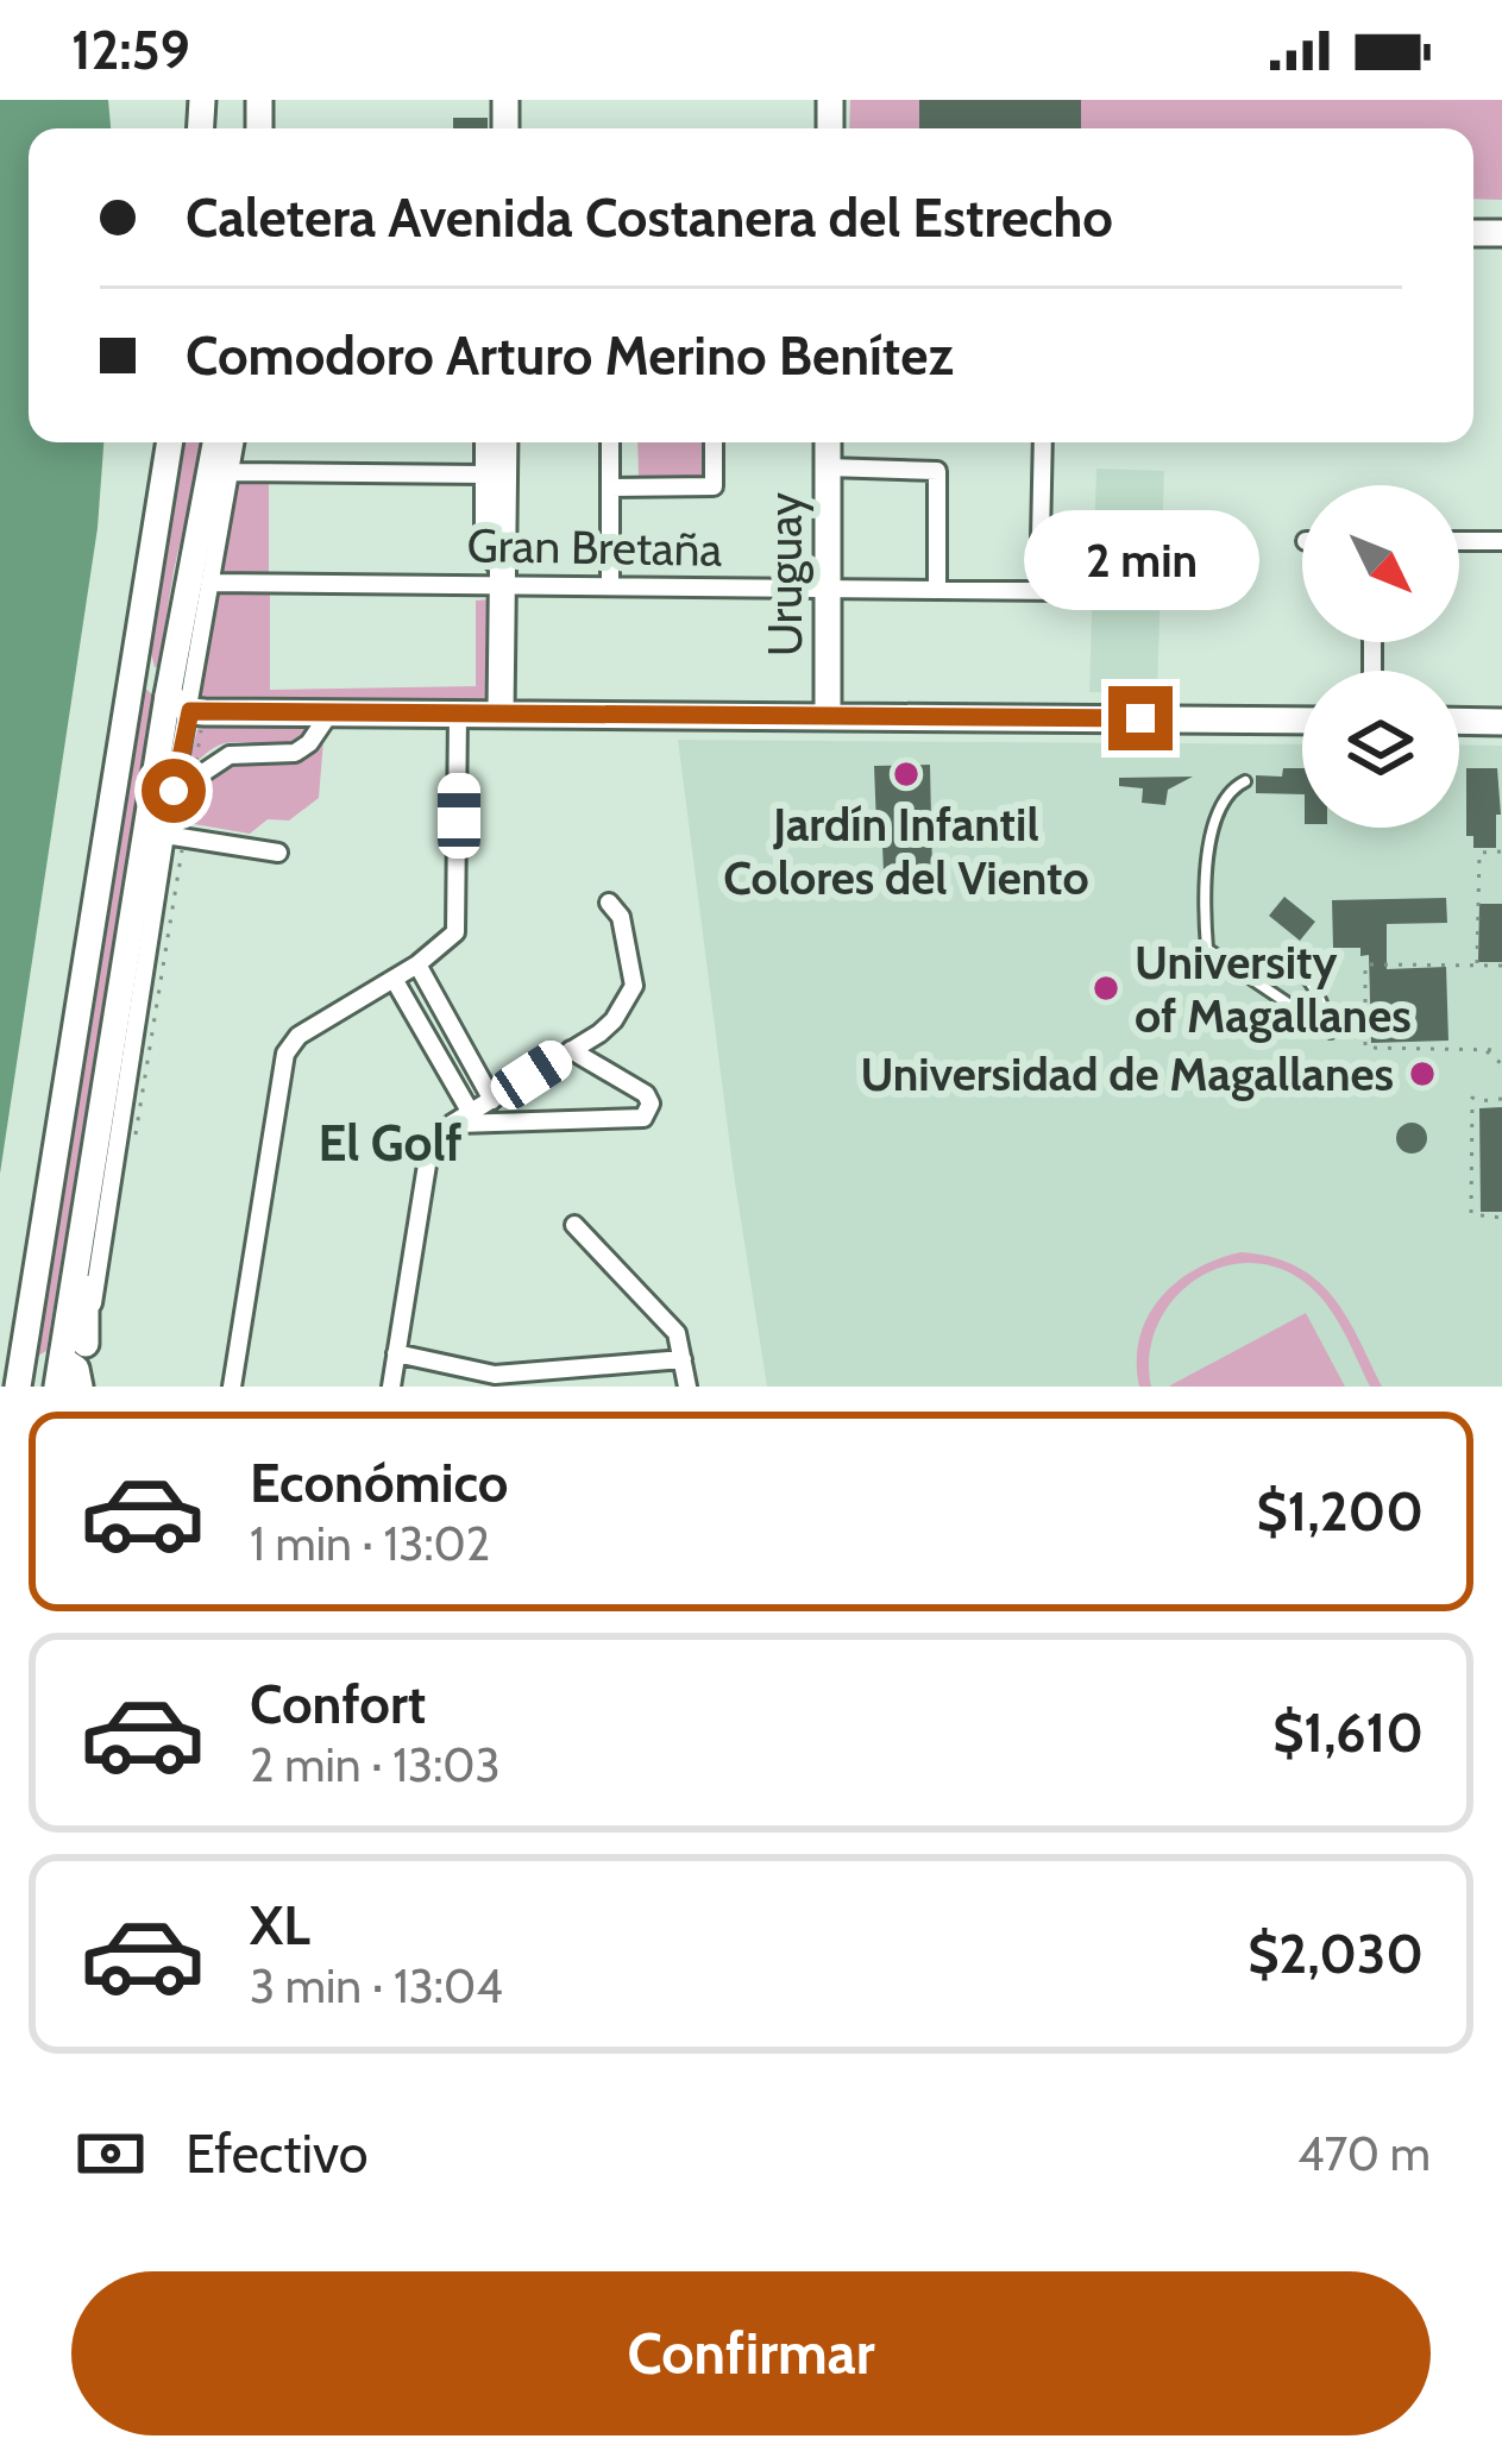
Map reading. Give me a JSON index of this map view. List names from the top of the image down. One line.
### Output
{"streets":{"main road":["Uruguay"],"street":["Gran Bretaña"]},"crossings":[["Gran Bretaña","Uruguay"]],"districts":["El Golf"],"places":["Jardín Infantil Colores del Viento","University of Magallanes","Universidad de Magallanes"],"north":"bottom right","page":{"status":"12:59","banner":["Caletera Avenida Costanera del Estrecho","Comodoro Arturo Merino Benítez"],"bubble":"2 min","list":[{"name":"Económico","note":"1 min · 13:02","value":"$1,200"},{"name":"Confort","note":"2 min · 13:03","value":"$1,610"},{"name":"XL","note":"3 min · 13:04","value":"$2,030"}],"pay":["Efectivo","470 m"],"buttons":"Confirmar"}}
